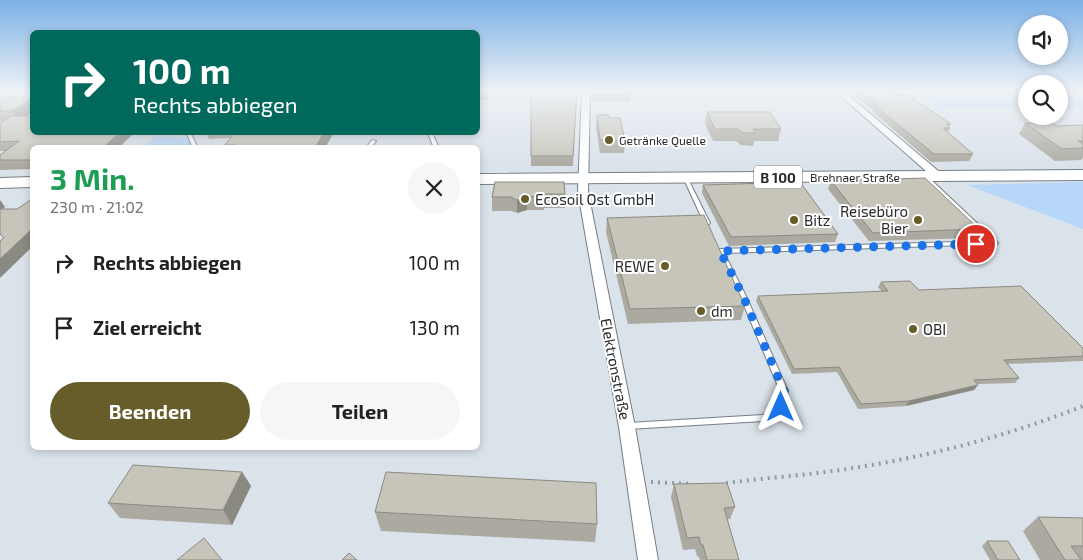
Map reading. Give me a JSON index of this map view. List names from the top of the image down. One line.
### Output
{"streets":{"main road":["B 100","Brehnaer Straße"],"street":["Elektronstraße"]},"crossings":[["Brehnaer Straße","Elektronstraße"]],"places":["Getränke Quelle","Ecosoil Ost GmbH","Bitz","Reisebüro Bier","REWE","dm","OBI"],"page":{"turn":["100 m","Rechts abbiegen"],"heading":["3 Min.","230 m · 21:02"],"list":[{"name":"Rechts abbiegen","value":"100 m"},{"name":"Ziel erreicht","value":"130 m"}],"buttons":["Beenden","Teilen"]}}
